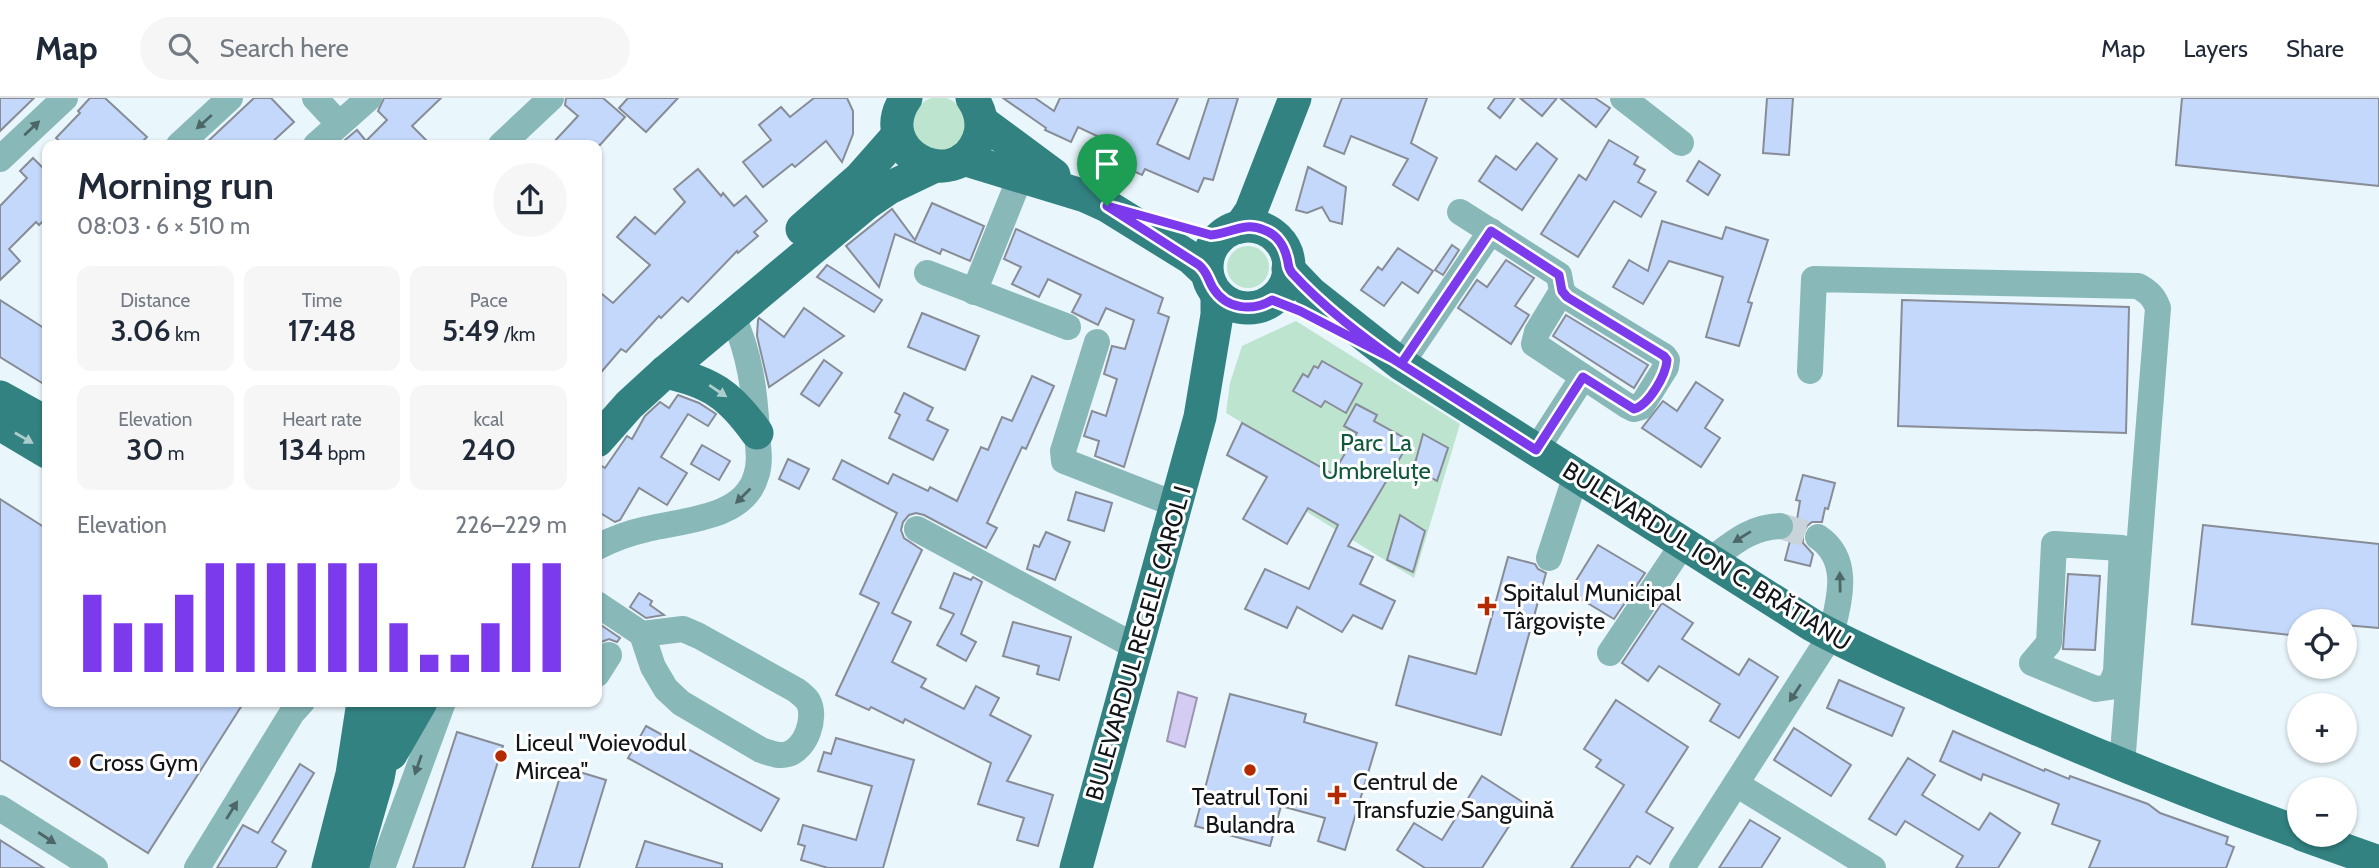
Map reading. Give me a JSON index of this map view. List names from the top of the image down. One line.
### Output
{"streets":{"main road":["BULEVARDUL ION C. BRĂTIANU","BULEVARDUL REGELE CAROL I"]},"crossings":[["BULEVARDUL ION C. BRĂTIANU","BULEVARDUL REGELE CAROL I"]],"parks":["Parc La Umbreluțe"],"places":{"health":["Spitalul Municipal Târgoviște","Centrul de Transfuzie Sanguină"],"other":["Liceul \"Voievodul Mircea\"","Cross Gym","Teatrul Toni Bulandra"]},"page":{"header":"Map","search":"Search here","nav":["Map","Layers","Share"],"heading":["Morning run","08:03 · 6 × 510 m"],"stats":[["Distance","3.06 km"],["Time","17:48"],["Pace","5:49 /km"],["Elevation","30 m"],["Heart rate","134 bpm"],["kcal","240"]],"chart":["Elevation","226–229 m"],"map_buttons":["+","−"]}}
